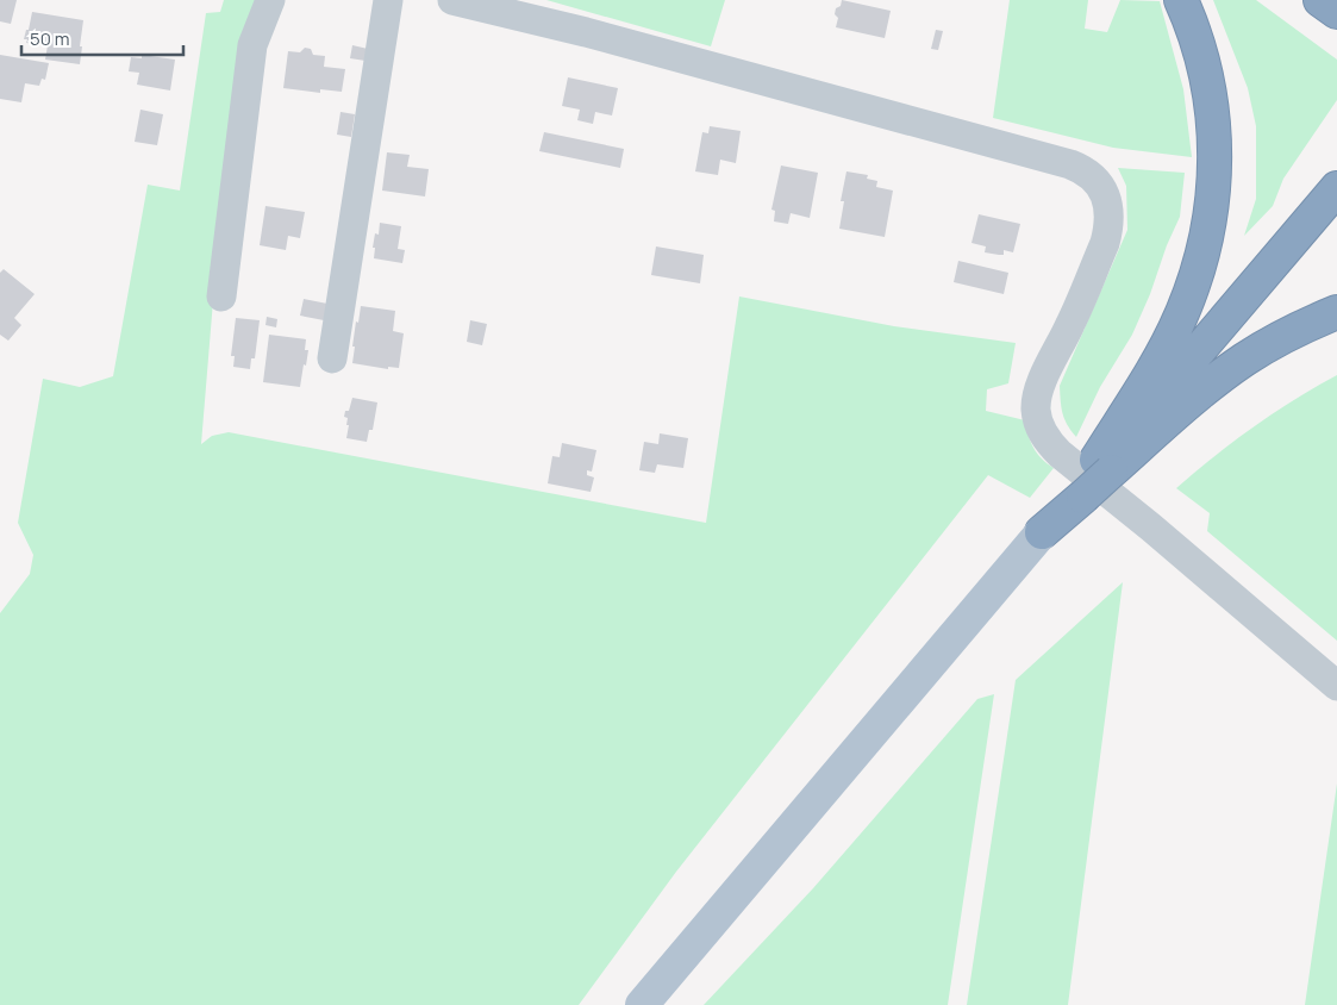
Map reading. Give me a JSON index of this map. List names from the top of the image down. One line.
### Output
{"scale_bar":"50 m"}
